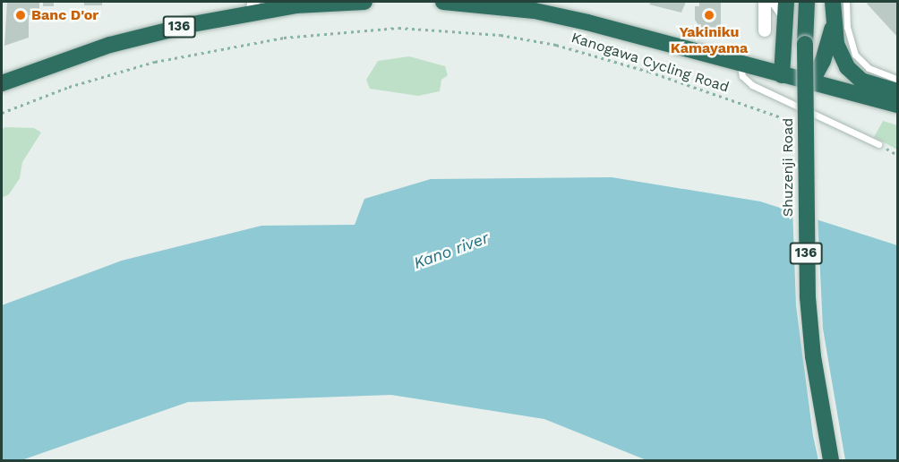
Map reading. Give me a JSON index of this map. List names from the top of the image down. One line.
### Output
{"streets":{"highway":["136","Shuzenji Road"],"path":["Kanogawa Cycling Road"]},"water":["Kano river"],"places":["Banc D'or","Yakiniku Kamayama"]}
